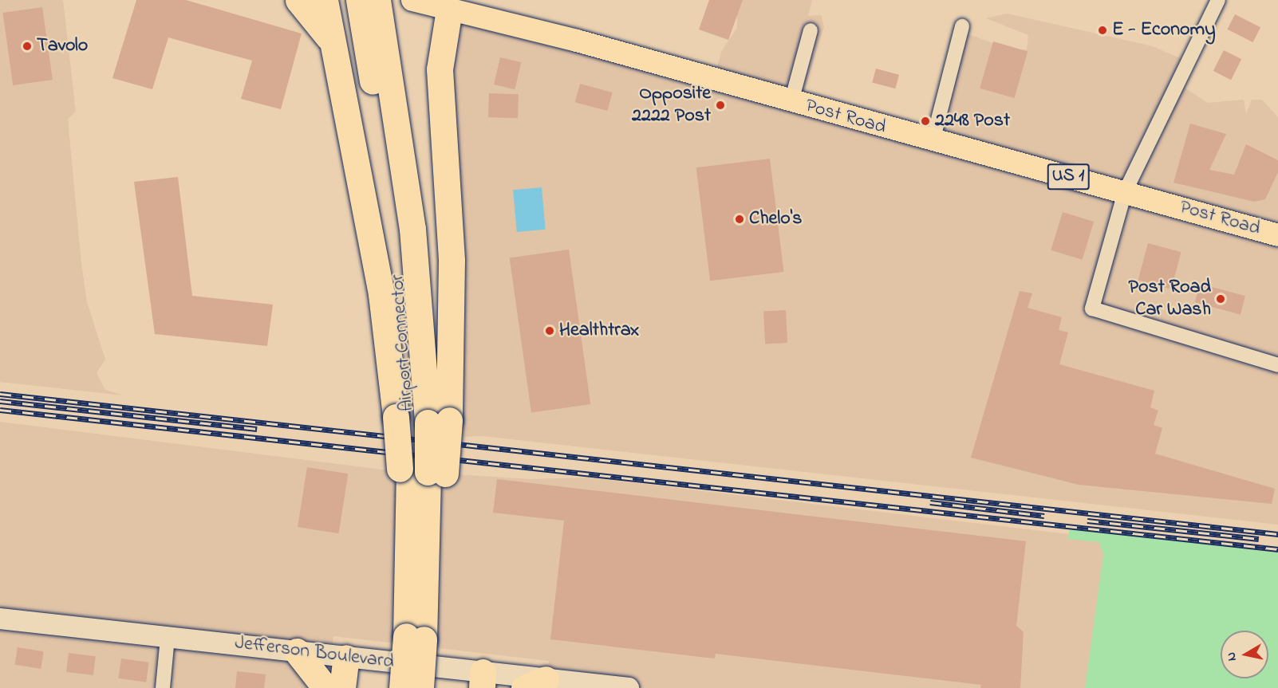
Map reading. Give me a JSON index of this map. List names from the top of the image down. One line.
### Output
{"streets":{"highway":["Airport Connector"],"main road":["Post Road","US 1","Jefferson Boulevard"]},"places":["E - Economy","Tavolo","Opposite 2222 Post","2248 Post","Chelo's","Post Road Car Wash","Healthtrax"],"north":"left"}
